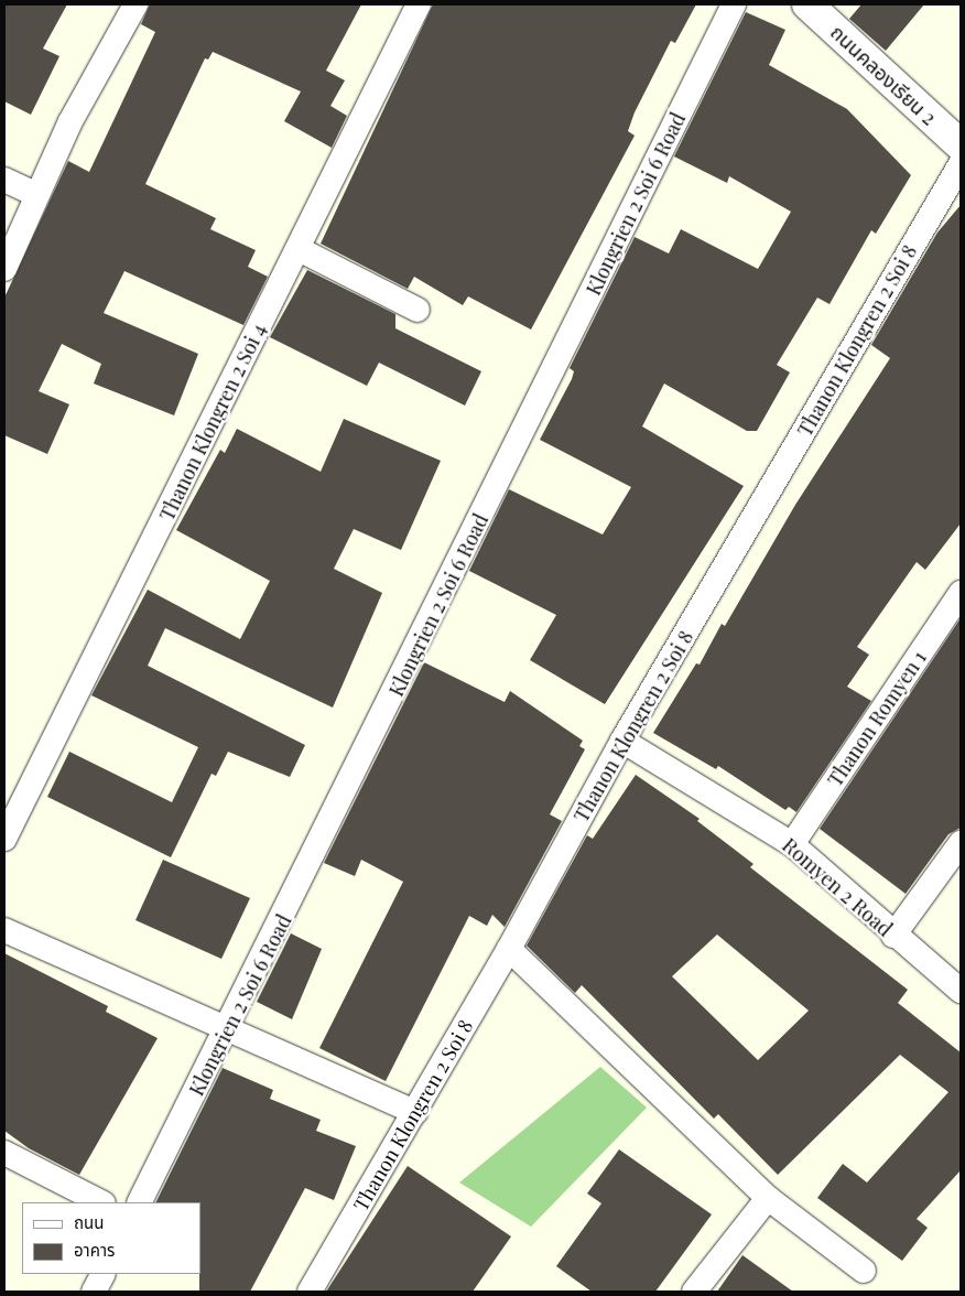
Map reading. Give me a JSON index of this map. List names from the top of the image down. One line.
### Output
{"streets":{"street":["ถนนคลองเรียน 2","Klongrien 2 Soi 6 Road","Thanon Klongren 2 Soi 8","Thanon Klongren 2 Soi 4","Thanon Romyen 1","Romyen 2 Road"]},"crossings":[["Thanon Klongren 2 Soi 8","Romyen 2 Road"],["Thanon Romyen 1","Romyen 2 Road"]],"legend":["ถนน","อาคาร"]}
